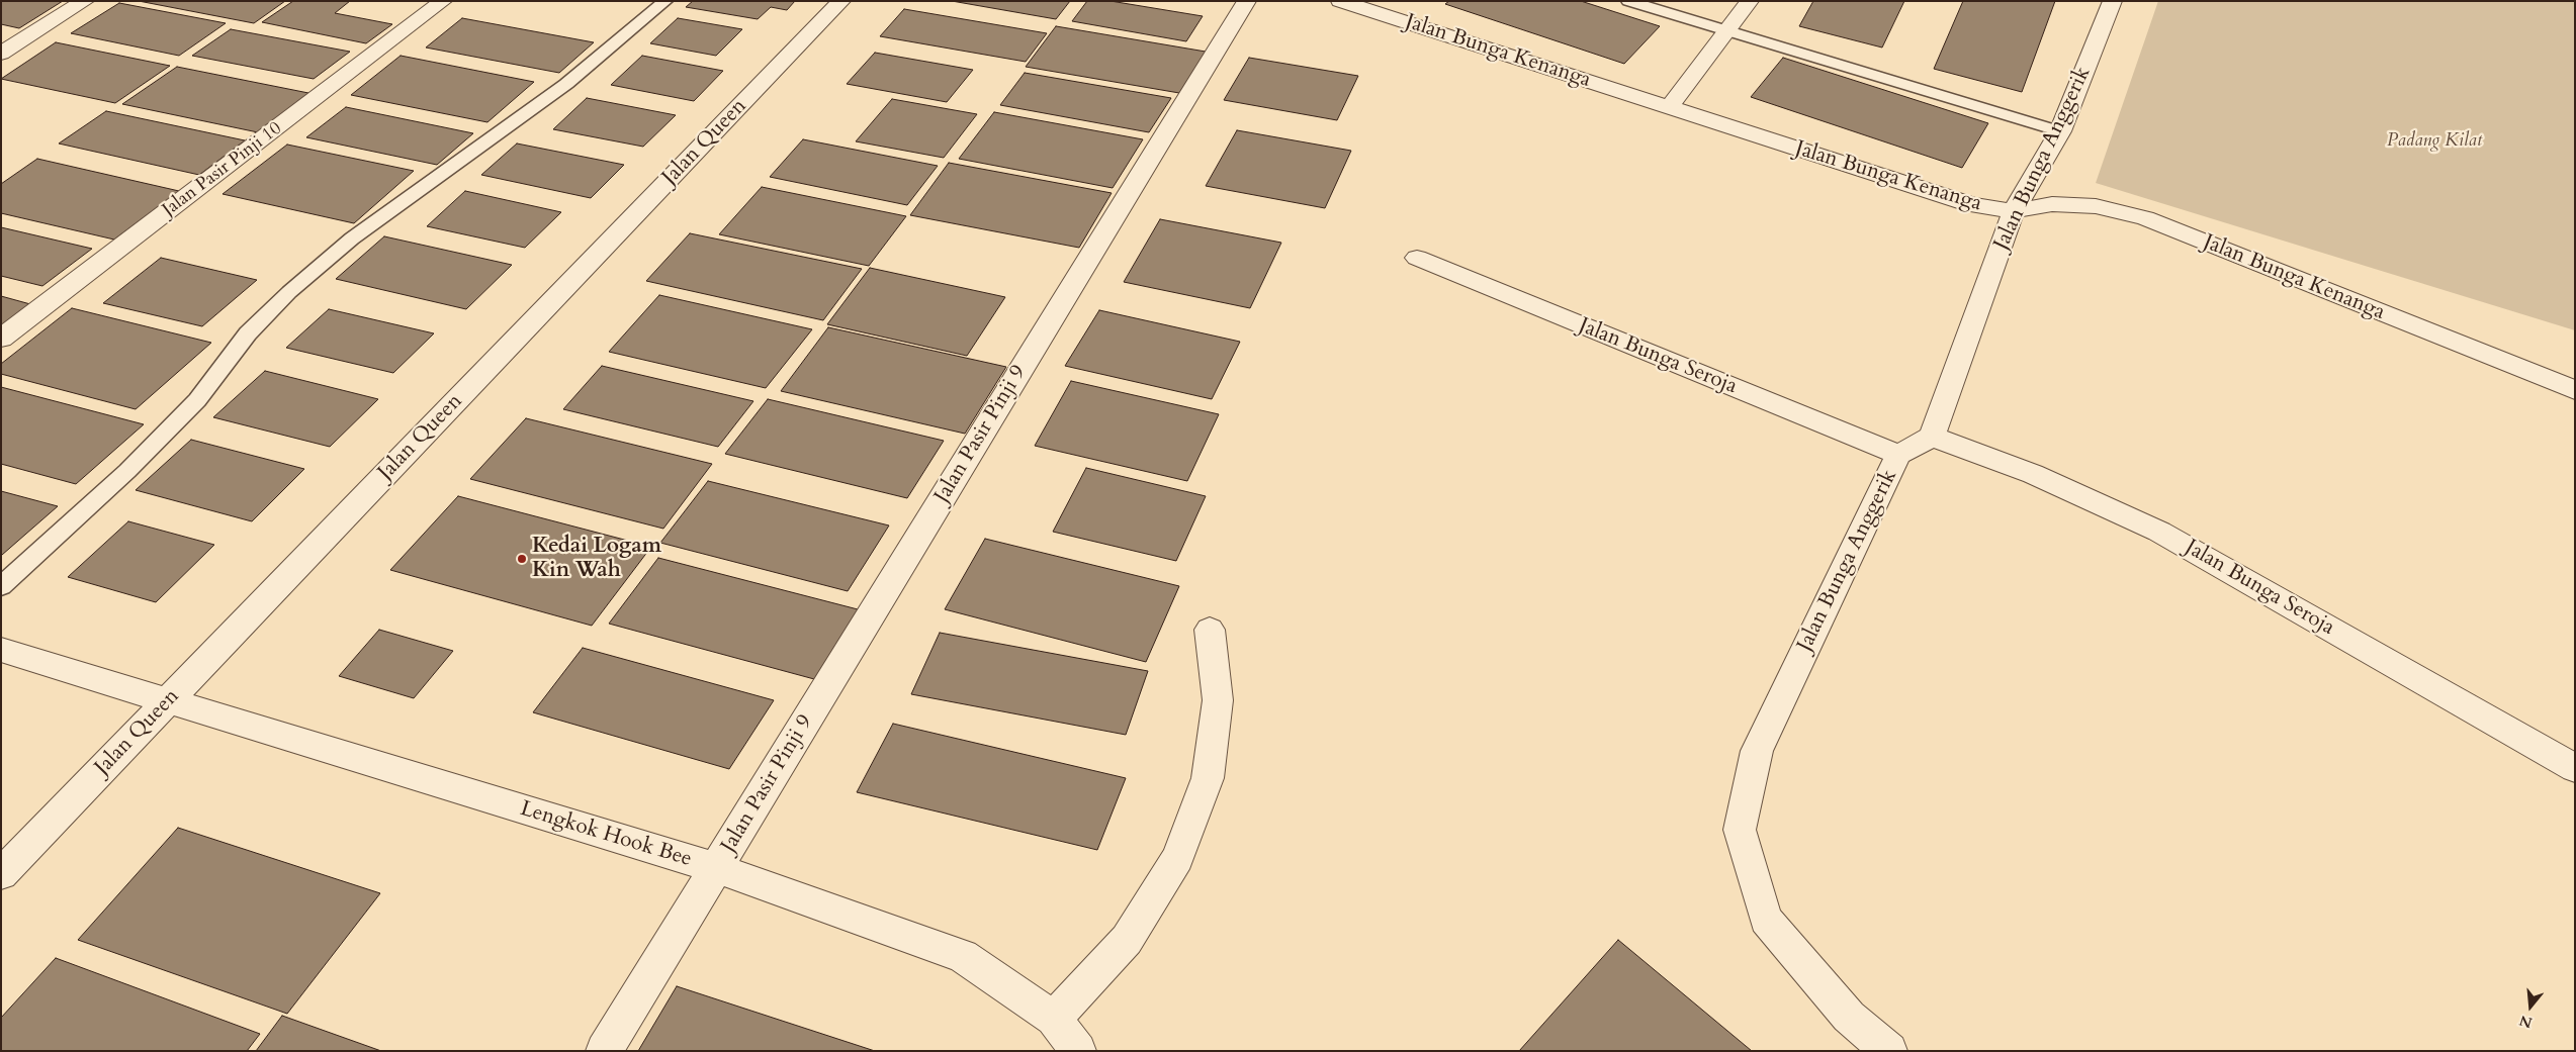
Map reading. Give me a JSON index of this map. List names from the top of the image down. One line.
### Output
{"streets":{"street":["Jalan Bunga Kenanga","Jalan Queen","Jalan Bunga Anggerik","Jalan Pasir Pinji 10","Jalan Bunga Seroja","Jalan Pasir Pinji 9","Lengkok Hook Bee"]},"crossings":[["Jalan Bunga Kenanga","Jalan Bunga Anggerik"],["Jalan Queen","Lengkok Hook Bee"],["Jalan Bunga Anggerik","Jalan Bunga Seroja"],["Jalan Pasir Pinji 9","Lengkok Hook Bee"]],"parks":["Padang Kilat"],"places":["Kedai Logam Kin Wah"],"north":"bottom"}
